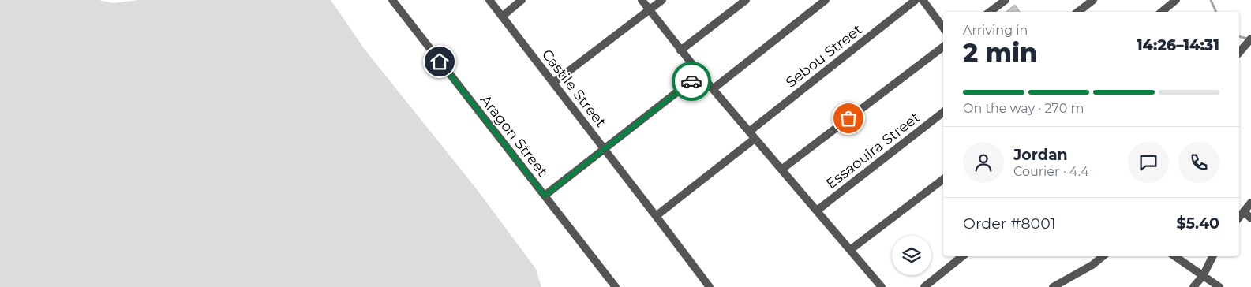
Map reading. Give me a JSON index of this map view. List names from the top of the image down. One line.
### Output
{"streets":{"street":["Sebou Street","Castile Street","Aragon Street","Essaouira Street"]},"page":{"heading":["2 min","Arriving in","14:26–14:31"],"panel":["Jordan","Courier · 4.4","Order #8001","$5.40"],"bar":"On the way · 270 m"}}
